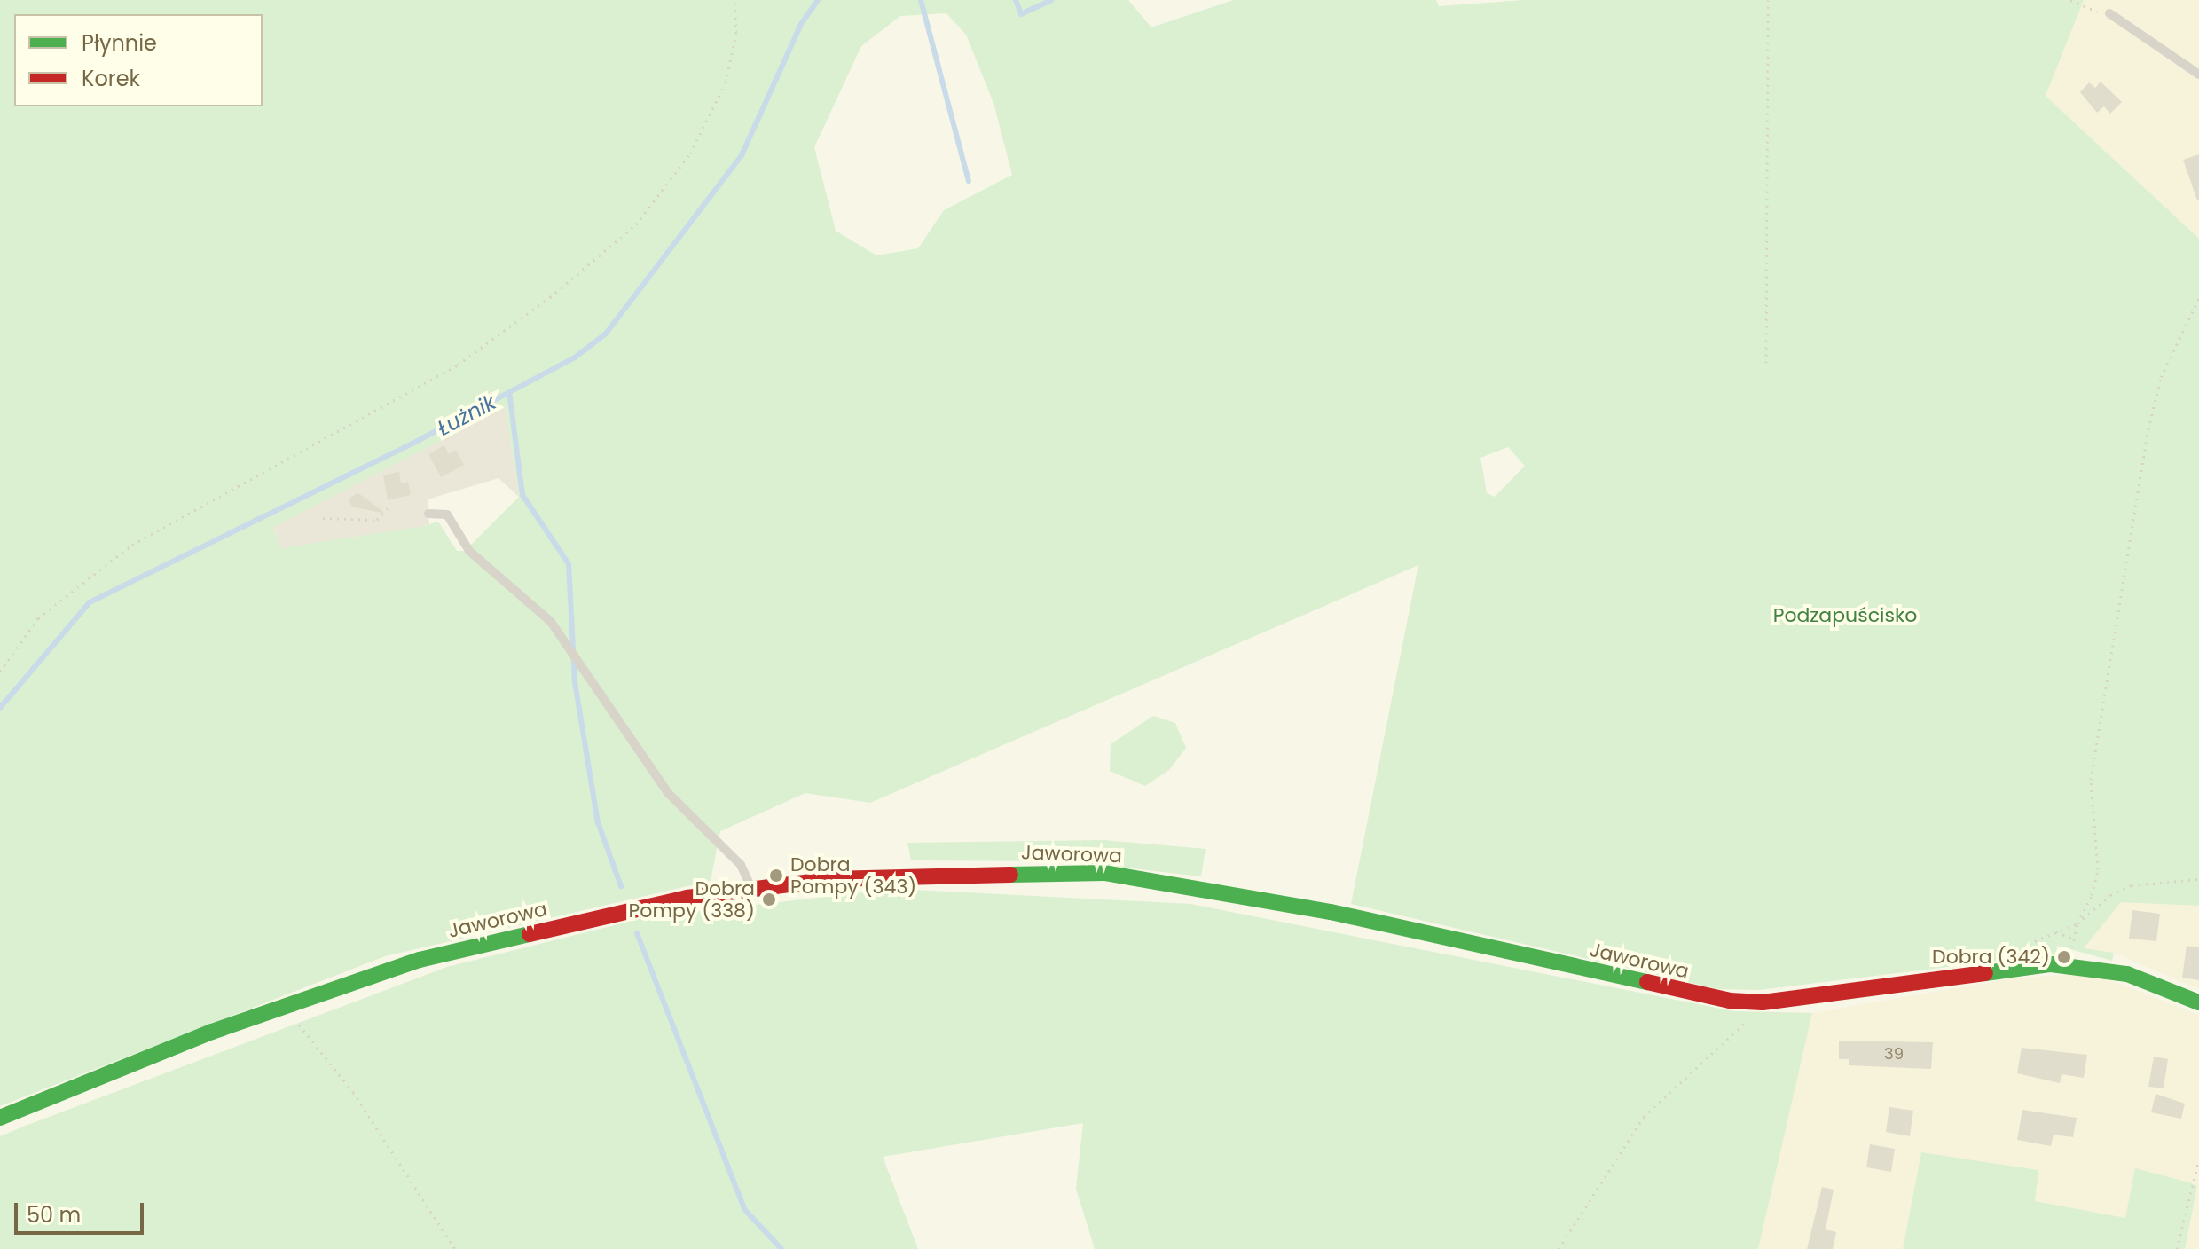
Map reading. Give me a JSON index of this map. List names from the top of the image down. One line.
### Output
{"streets":{"street":["Jaworowa"]},"water":["Łużnik"],"parks":["Podzapuścisko"],"places":["Dobra Pompy (343)","Dobra Pompy (338)","Dobra (342)"],"house_numbers":["39"],"legend":["Płynnie","Korek"],"scale_bar":"50 m"}
